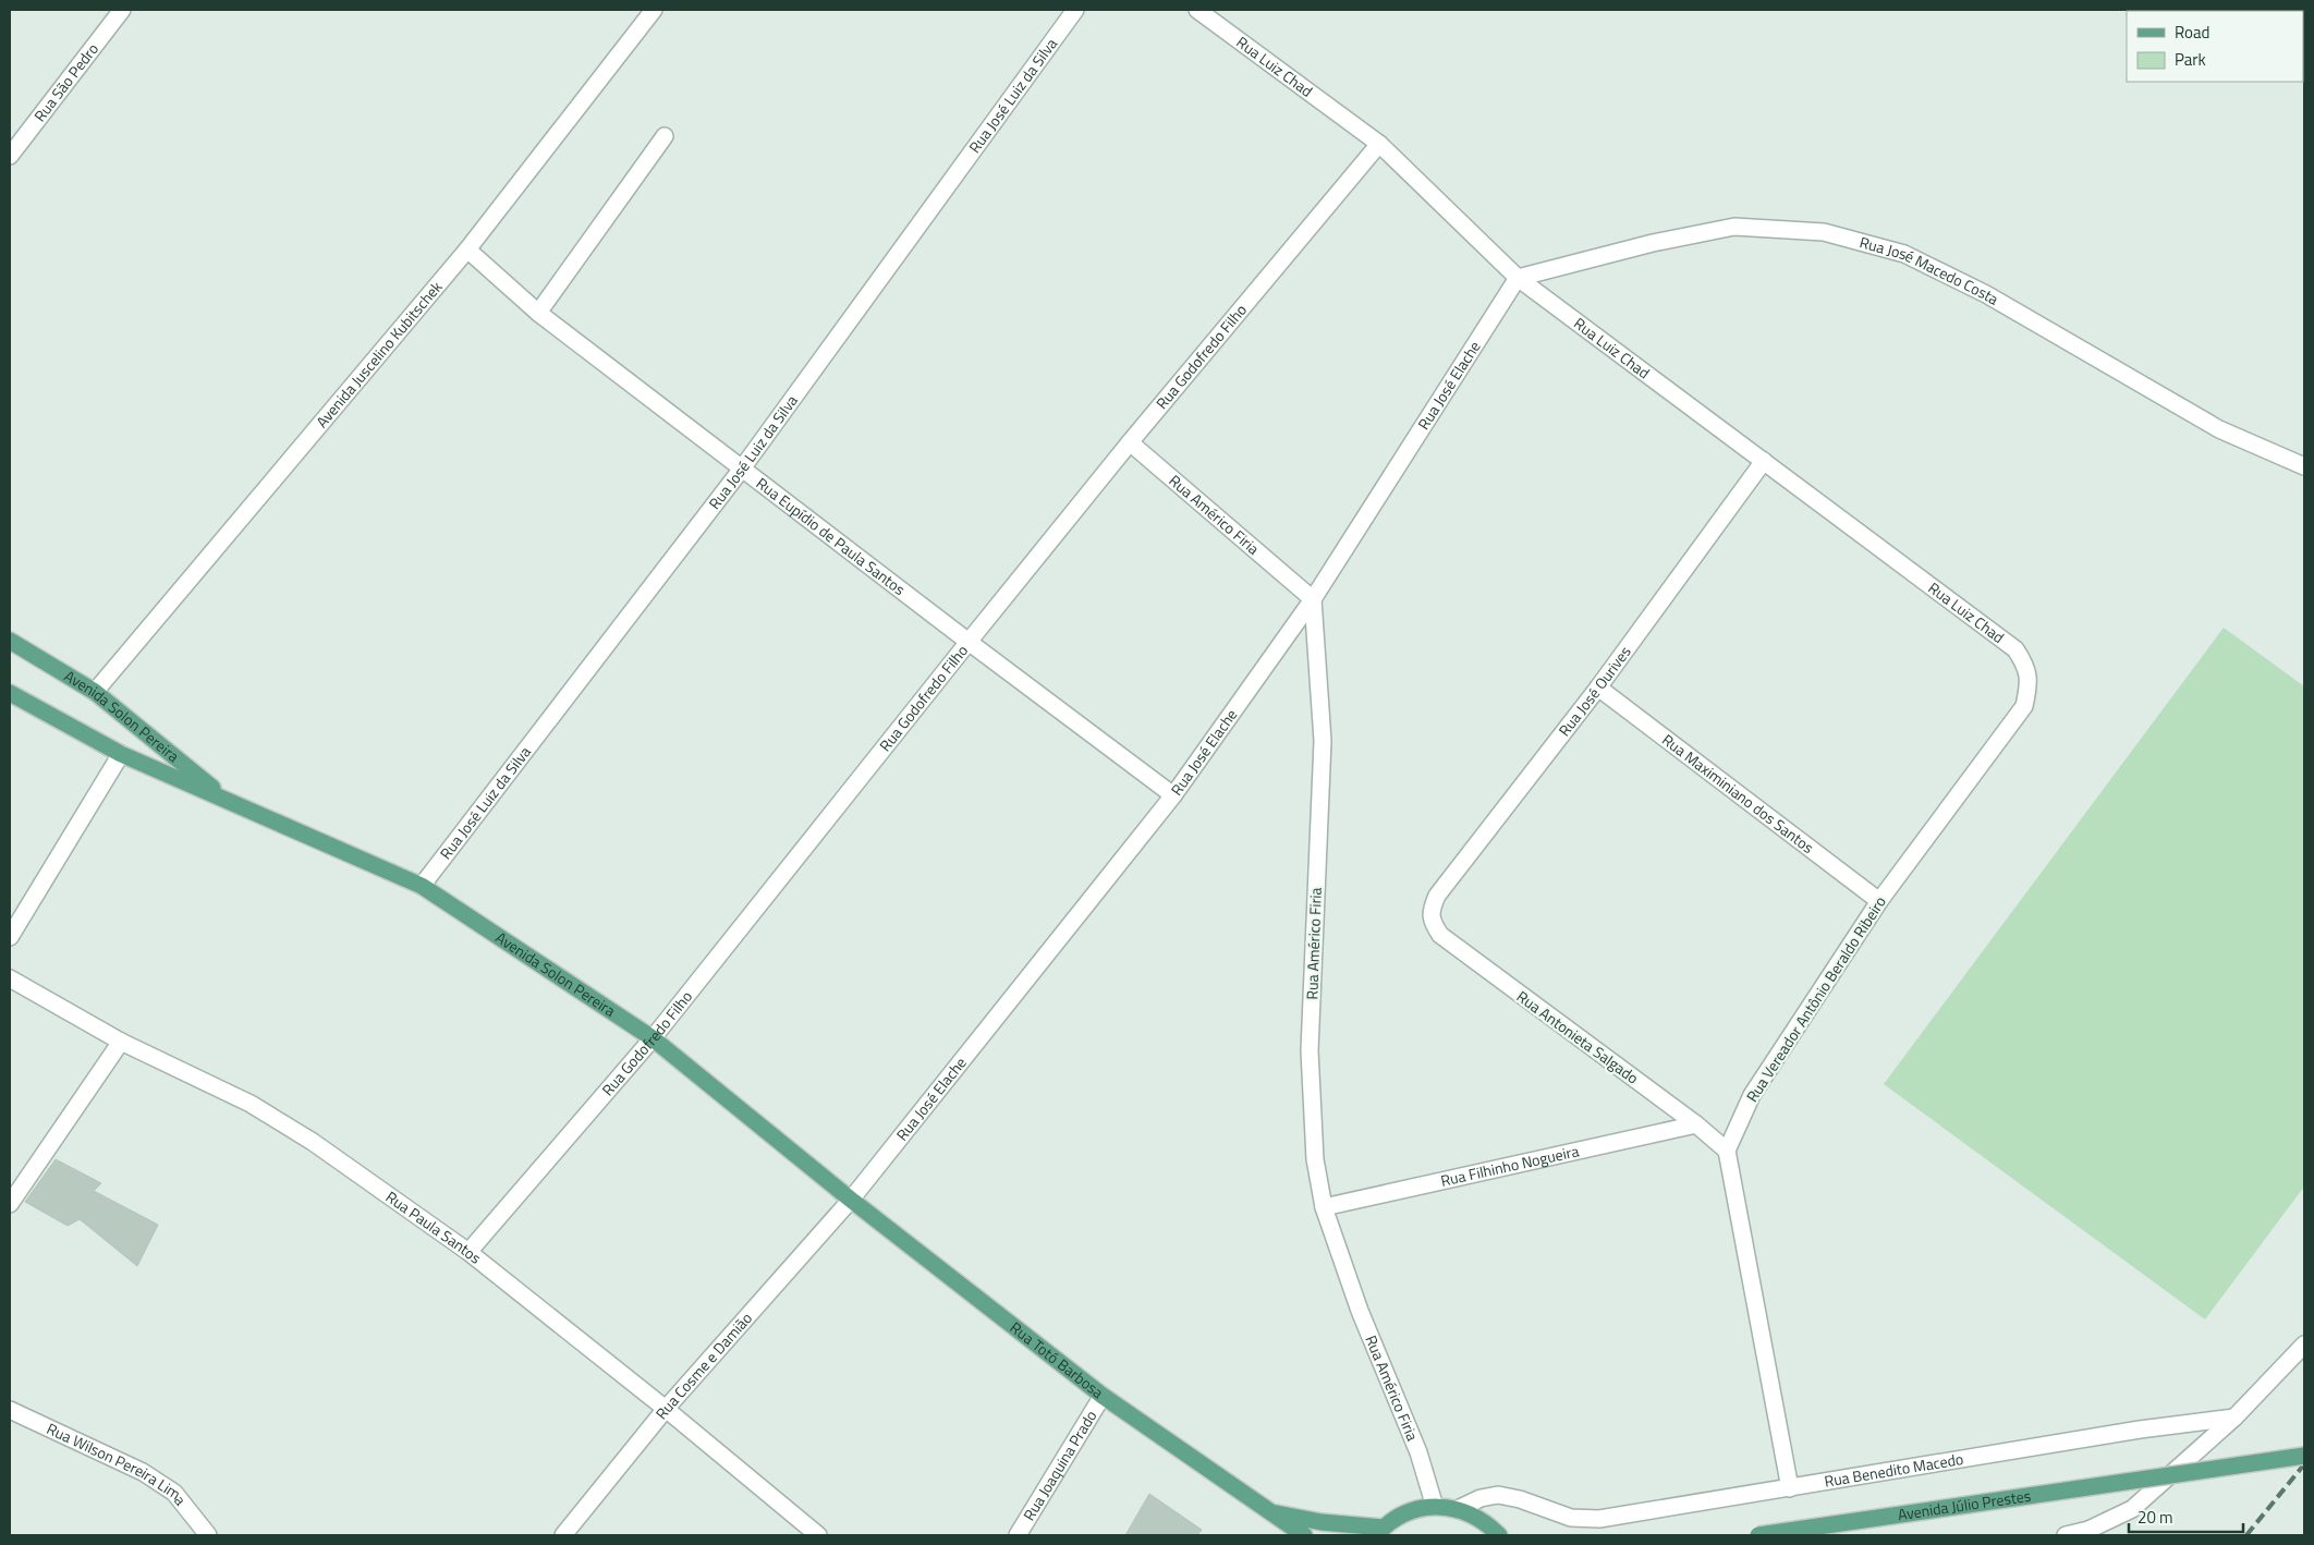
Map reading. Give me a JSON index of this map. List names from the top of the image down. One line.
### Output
{"streets":{"main road":["Avenida Solon Pereira","Rua Totó Barbosa","Avenida Júlio Prestes"],"street":["Rua Luiz Chad","Rua São Pedro","Rua José Luiz da Silva","Rua José Macedo Costa","Avenida Juscelino Kubitschek","Rua Godofredo Filho","Rua José Elache","Rua Américo Firia","Rua Eupídio de Paula Santos","Rua José Ourives","Rua Maximiniano dos Santos","Rua Vereador Antônio Beraldo Ribeiro","Rua Antonieta Salgado","Rua Filhinho Nogueira","Rua Paula Santos","Rua Cosme e Damião","Rua Joaquina Prado","Rua Wilson Pereira Lima","Rua Benedito Macedo"]},"crossings":[["Rua Luiz Chad","Rua José Macedo Costa"],["Rua Luiz Chad","Rua Godofredo Filho"],["Rua Luiz Chad","Rua José Elache"],["Rua Luiz Chad","Rua José Ourives"],["Rua Luiz Chad","Rua Vereador Antônio Beraldo Ribeiro"],["Rua José Luiz da Silva","Rua Eupídio de Paula Santos"],["Rua José Luiz da Silva","Avenida Solon Pereira"],["Rua José Macedo Costa","Rua José Elache"],["Avenida Juscelino Kubitschek","Rua Eupídio de Paula Santos"],["Avenida Juscelino Kubitschek","Avenida Solon Pereira"],["Rua Godofredo Filho","Rua Américo Firia"],["Rua Godofredo Filho","Rua Eupídio de Paula Santos"],["Rua Godofredo Filho","Avenida Solon Pereira"],["Rua Godofredo Filho","Rua Paula Santos"],["Rua José Elache","Rua Américo Firia"],["Rua José Elache","Rua Eupídio de Paula Santos"],["Rua José Elache","Avenida Solon Pereira"],["Rua José Elache","Rua Totó Barbosa"],["Rua José Elache","Rua Cosme e Damião"],["Rua Américo Firia","Rua Filhinho Nogueira"],["Rua José Ourives","Rua Maximiniano dos Santos"],["Rua José Ourives","Rua Antonieta Salgado"],["Avenida Solon Pereira","Rua Totó Barbosa"],["Avenida Solon Pereira","Rua Cosme e Damião"],["Rua Maximiniano dos Santos","Rua Vereador Antônio Beraldo Ribeiro"],["Rua Vereador Antônio Beraldo Ribeiro","Rua Antonieta Salgado"],["Rua Antonieta Salgado","Rua Filhinho Nogueira"],["Rua Paula Santos","Rua Cosme e Damião"],["Rua Totó Barbosa","Rua Cosme e Damião"],["Rua Totó Barbosa","Rua Joaquina Prado"]],"legend":["Road","Park"],"scale_bar":"20 m"}
